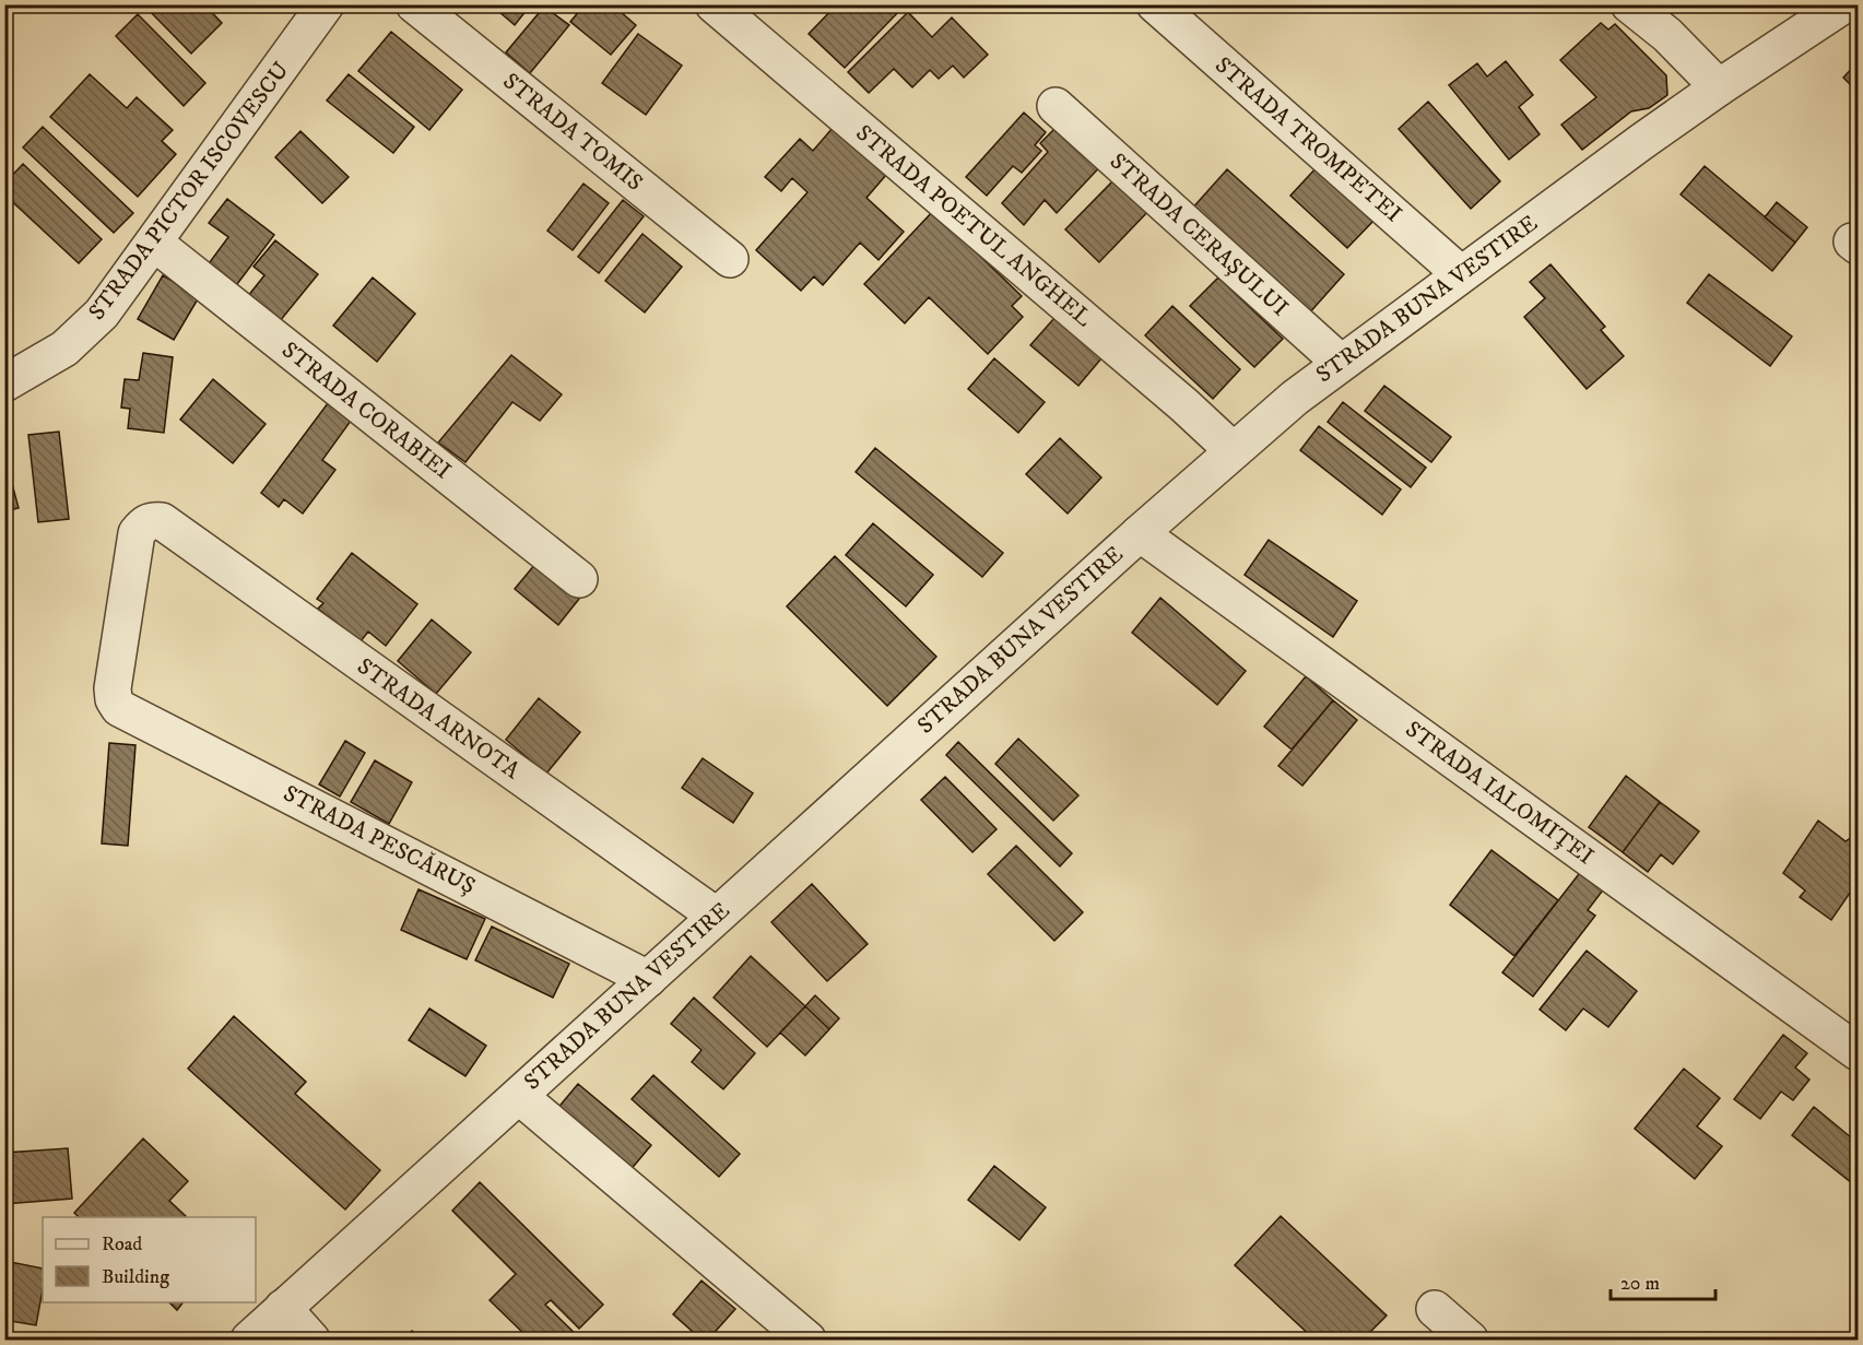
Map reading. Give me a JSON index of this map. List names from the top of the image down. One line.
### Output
{"streets":{"street":["STRADA TOMIS","STRADA TROMPETEI","STRADA PICTOR ISCOVESCU","STRADA POETUL ANGHEL","STRADA CERAȘULUI","STRADA BUNA VESTIRE","STRADA CORABIEI","STRADA ARNOTA","STRADA IALOMIȚEI","STRADA PESCĂRUȘ"]},"crossings":[["STRADA TROMPETEI","STRADA BUNA VESTIRE"],["STRADA PICTOR ISCOVESCU","STRADA CORABIEI"],["STRADA POETUL ANGHEL","STRADA BUNA VESTIRE"],["STRADA CERAȘULUI","STRADA BUNA VESTIRE"],["STRADA BUNA VESTIRE","STRADA ARNOTA"],["STRADA BUNA VESTIRE","STRADA IALOMIȚEI"],["STRADA BUNA VESTIRE","STRADA PESCĂRUȘ"],["STRADA ARNOTA","STRADA PESCĂRUȘ"]],"legend":["Road","Building"],"scale_bar":"20 m"}
